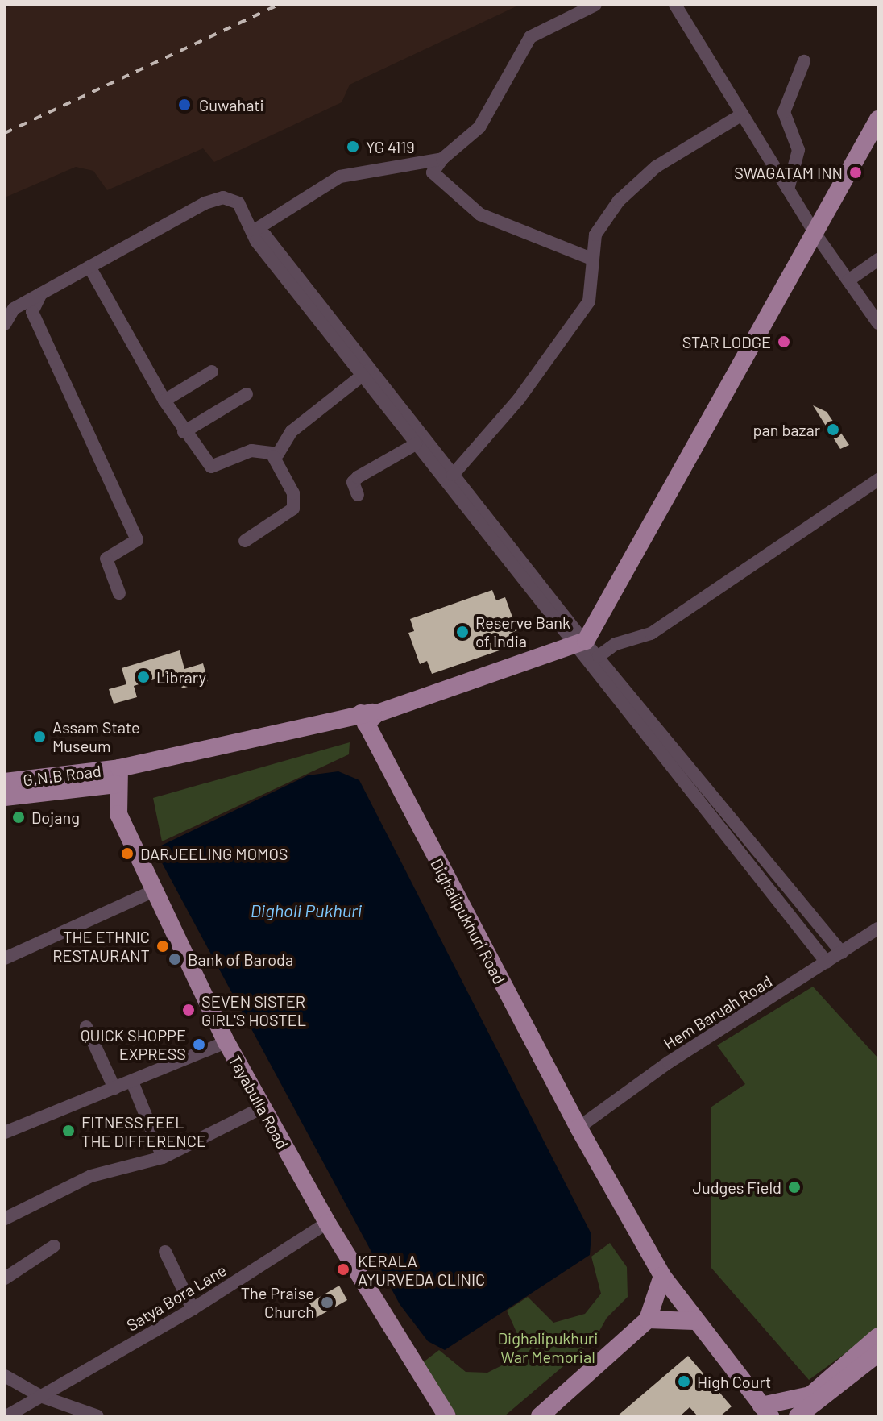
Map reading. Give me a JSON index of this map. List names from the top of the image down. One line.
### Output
{"streets":{"main road":["G.N.B Road","Dighalipukhuri Road","Tayabulla Road"],"street":["Hem Baruah Road","Satya Bora Lane"]},"crossings":[["G.N.B Road","Tayabulla Road"],["Dighalipukhuri Road","Hem Baruah Road"],["Tayabulla Road","Satya Bora Lane"]],"water":["Digholi Pukhuri"],"parks":["Dighalipukhuri War Memorial"],"places":["Guwahati","YG 4119","SWAGATAM INN","STAR LODGE","pan bazar","Reserve Bank of India","Library","Assam State Museum","Dojang","DARJEELING MOMOS","THE ETHNIC RESTAURANT","Bank of Baroda","SEVEN SISTER GIRL'S HOSTEL","QUICK SHOPPE EXPRESS","FITNESS FEEL THE DIFFERENCE","Judges Field","KERALA AYURVEDA CLINIC","The Praise Church","High Court"]}
